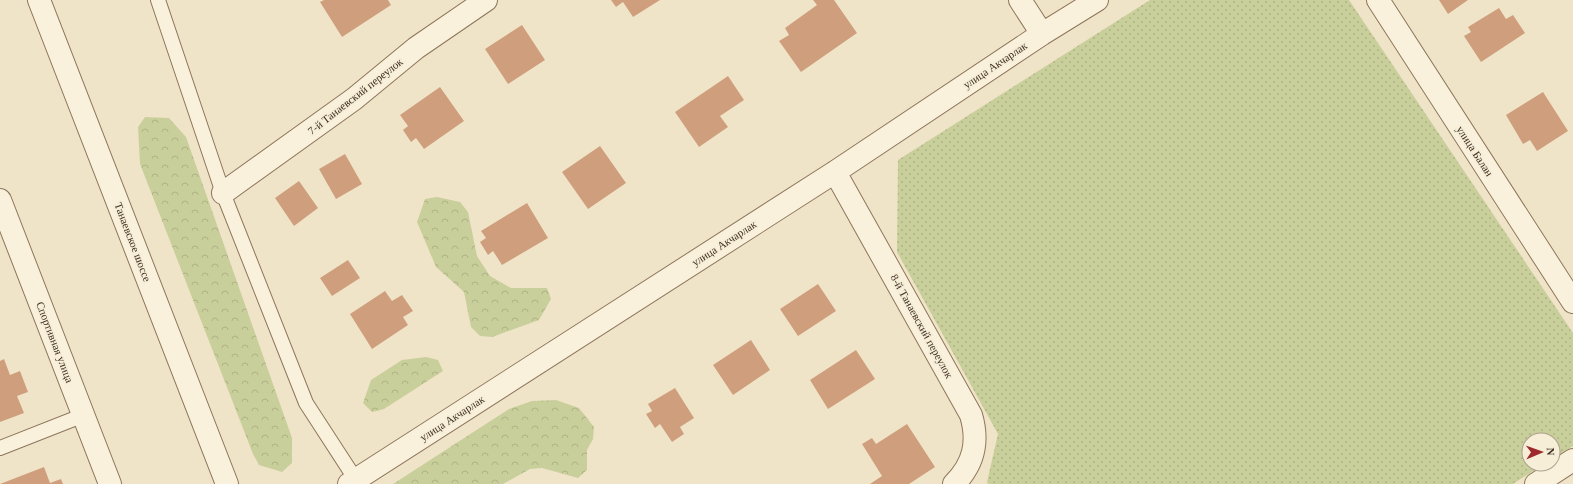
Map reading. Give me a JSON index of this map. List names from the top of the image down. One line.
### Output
{"streets":{"street":["улица Акчарлак","7-й Танаевский переулок","улица Балан","Танаевское шоссе","8-й Танаевский переулок","Спортивная улица"]},"crossings":[["улица Акчарлак","8-й Танаевский переулок"]],"north":"right"}
